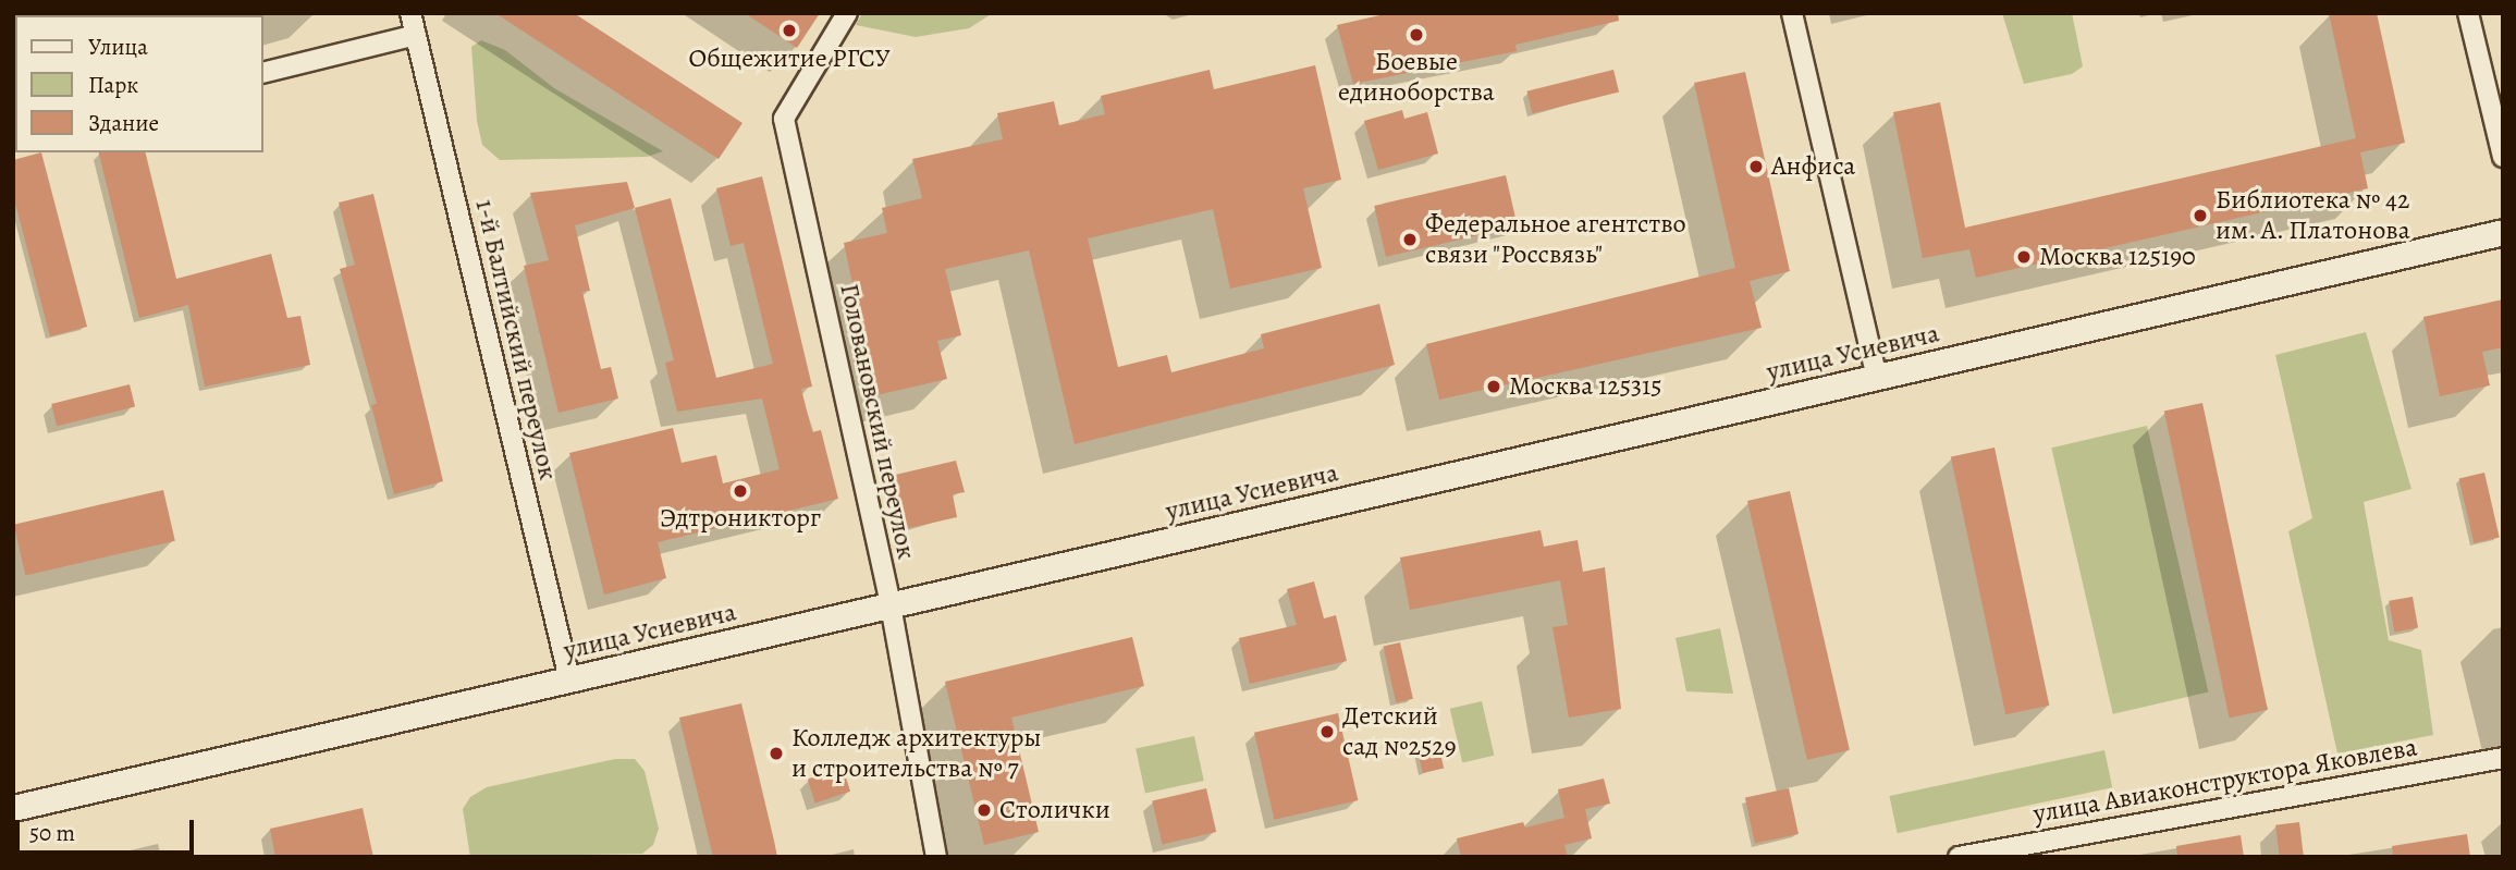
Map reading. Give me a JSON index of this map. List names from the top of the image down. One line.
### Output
{"streets":{"street":["1-й Балтийский переулок","улица Усиевича","Головановский переулок","улица Авиаконструктора Яковлева"]},"crossings":[["1-й Балтийский переулок","улица Усиевича"],["улица Усиевича","Головановский переулок"]],"places":["Общежитие РГСУ","Боевые единоборства","Анфиса","Библиотека № 42 им. А. Платонова","Федеральное агентство связи \"Россвязь\"","Москва 125190","Москва 125315","Эдтроникторг","Детский сад №2529","Колледж архитектуры и строительства № 7","Столички"],"legend":["Улица","Парк","Здание"],"scale_bar":"50 m"}
